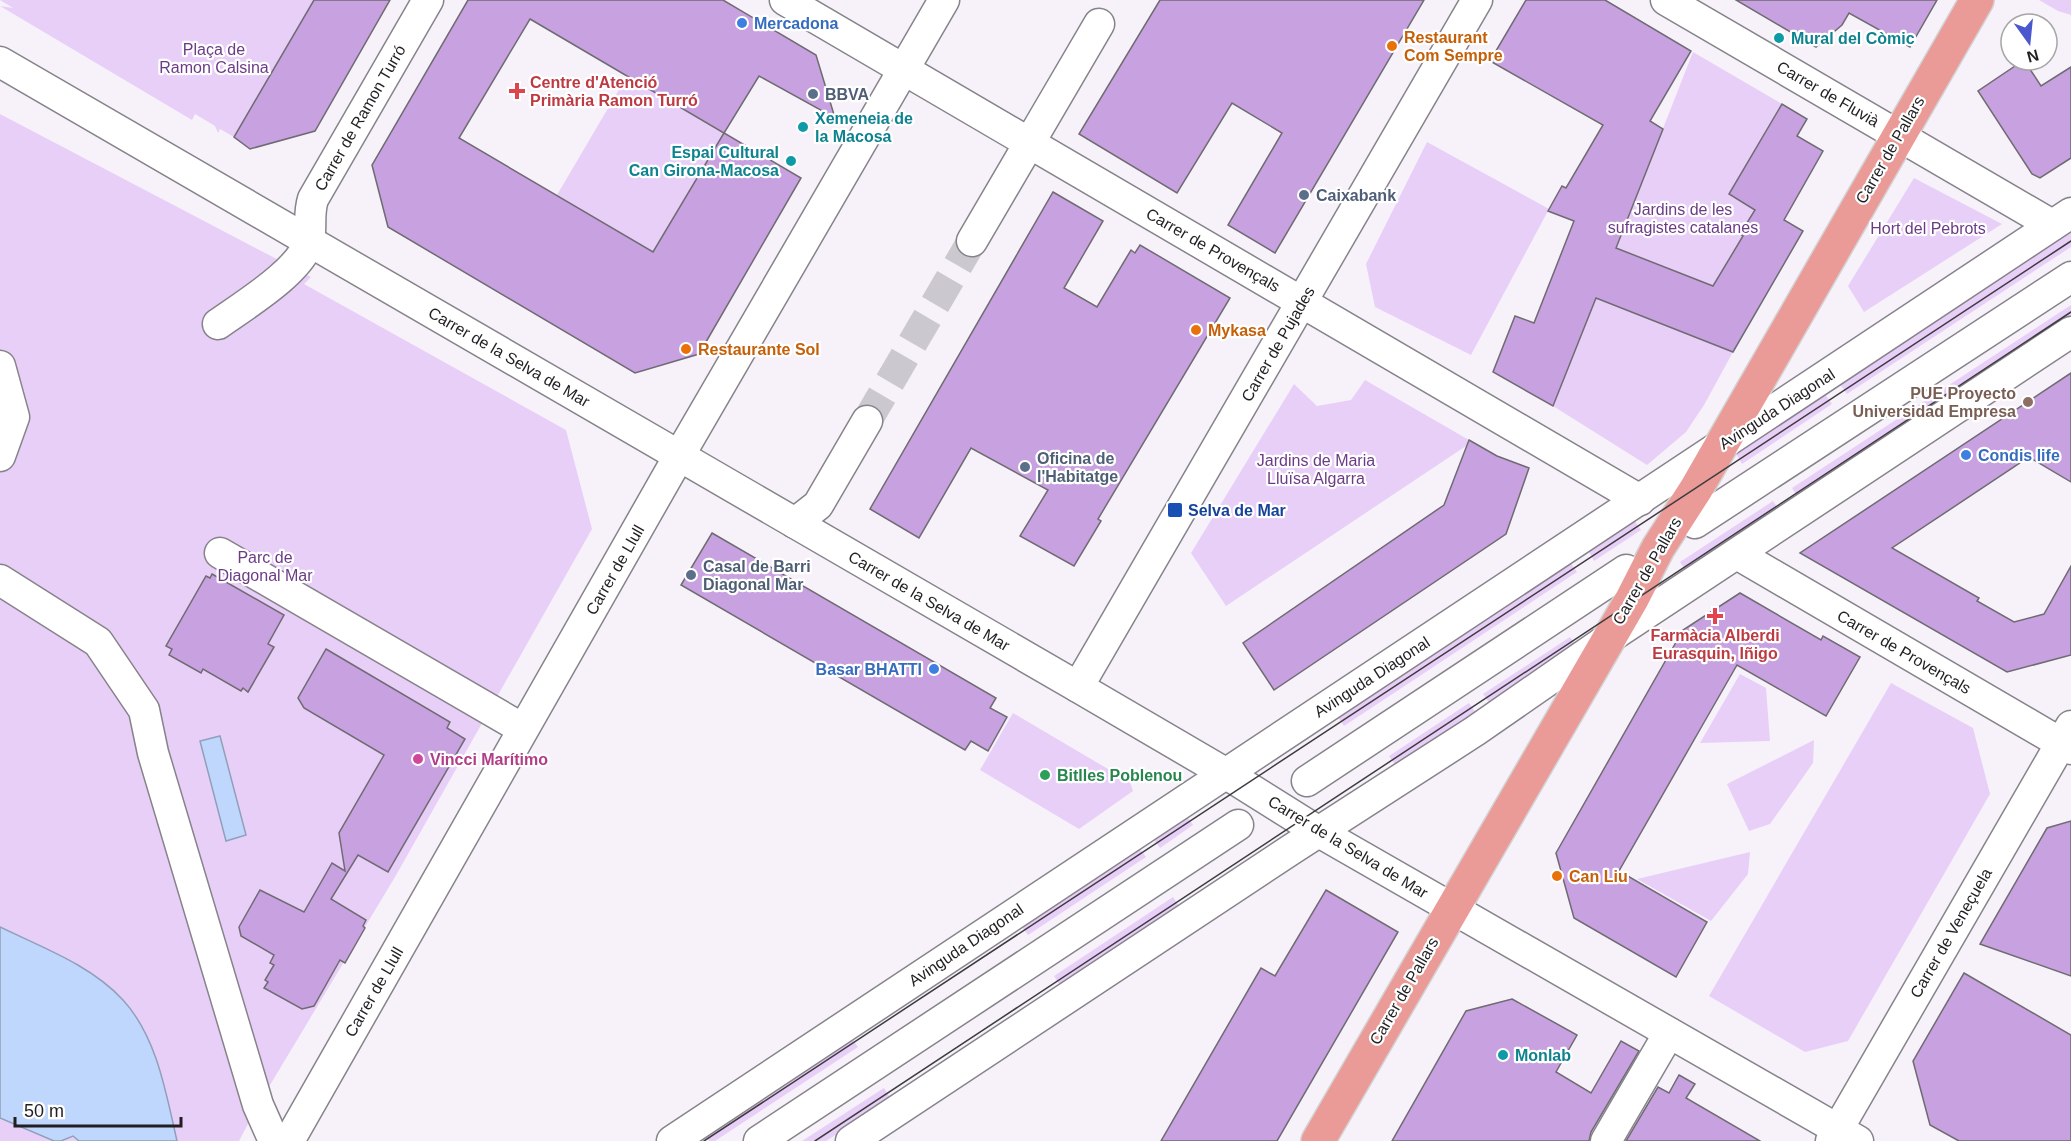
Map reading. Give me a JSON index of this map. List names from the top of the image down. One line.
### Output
{"streets":{"main road":["Carrer de Pallars"],"street":["Carrer de Fluvià","Carrer de Ramon Turró","Carrer de Provençals","Carrer de Pujades","Carrer de la Selva de Mar","Avinguda Diagonal","Carrer de Llull","Carrer de Veneçuela"]},"crossings":[["Carrer de Fluvià","Carrer de Pallars"],["Carrer de Fluvià","Avinguda Diagonal"],["Carrer de Ramon Turró","Carrer de la Selva de Mar"],["Carrer de Pallars","Carrer de la Selva de Mar"],["Carrer de Pallars","Avinguda Diagonal"],["Carrer de Provençals","Carrer de Pujades"],["Carrer de Provençals","Avinguda Diagonal"],["Carrer de Provençals","Carrer de Llull"],["Carrer de Provençals","Carrer de Veneçuela"],["Carrer de Pujades","Carrer de la Selva de Mar"],["Carrer de la Selva de Mar","Avinguda Diagonal"],["Carrer de la Selva de Mar","Carrer de Llull"],["Carrer de la Selva de Mar","Carrer de Veneçuela"]],"parks":["Plaça de Ramon Calsina","Jardins de les sufragistes catalanes","Hort del Pebrots","Jardins de Maria Lluïsa Algarra","Parc de Diagonal Mar"],"places":{"other":["Mercadona","Mural del Còmic","Restaurant Com Sempre","BBVA","Xemeneia de la Macosa","Espai Cultural Can Girona-Macosa","Caixabank","Mykasa","Restaurante Sol","PUE Proyecto Universidad Empresa","Condis life","Oficina de l'Habitatge","Casal de Barri Diagonal Mar","Basar BHATTI","Vincci Marítimo","Bitlles Poblenou","Can Liu","Monlab"],"health":["Centre d'Atenció Primària Ramon Turró","Farmàcia Alberdi Eurasquin, Iñigo"],"transit":["Selva de Mar"]},"scale_bar":"50 m","north":"bottom"}
